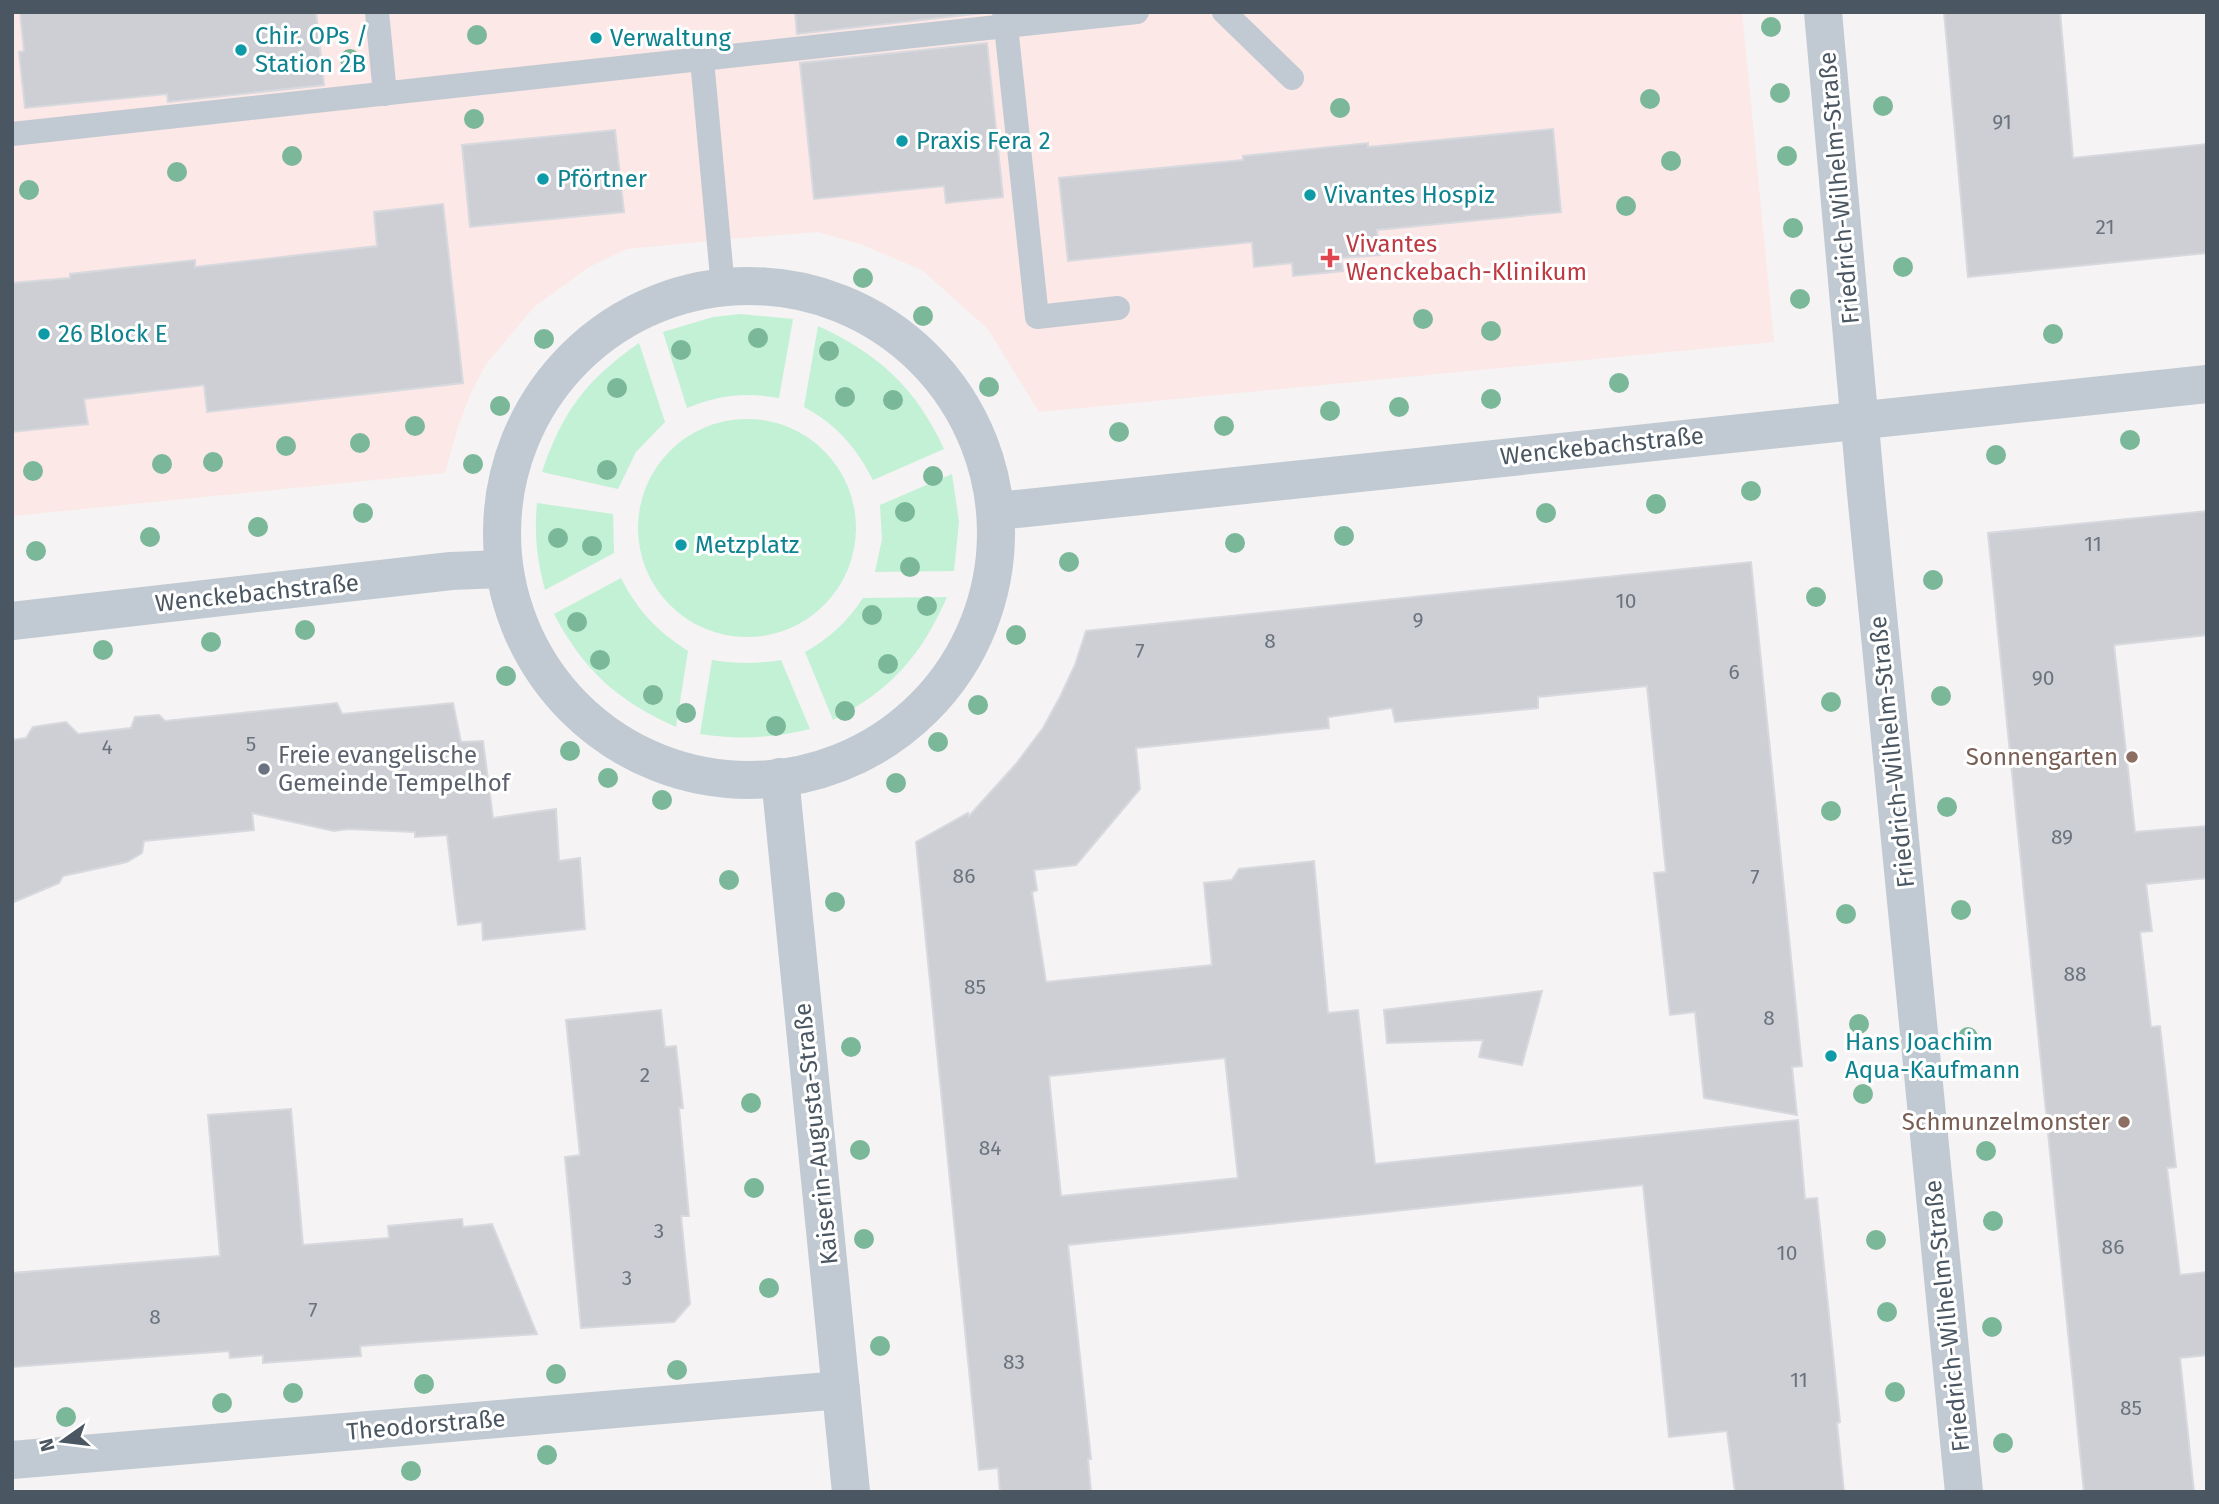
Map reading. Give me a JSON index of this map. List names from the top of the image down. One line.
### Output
{"streets":{"street":["Friedrich-Wilhelm-Straße","Wenckebachstraße","Kaiserin-Augusta-Straße","Theodorstraße"]},"crossings":[["Friedrich-Wilhelm-Straße","Wenckebachstraße"],["Kaiserin-Augusta-Straße","Theodorstraße"]],"places":{"other":["Verwaltung","Chir. OPs / Station 2B","Praxis Fera 2","Pförtner","Vivantes Hospiz","26 Block E","Metzplatz","Sonnengarten","Freie evangelische Gemeinde Tempelhof","Hans Joachim Aqua-Kaufmann","Schmunzelmonster"],"health":["Vivantes Wenckebach-Klinikum"]},"house_numbers":["91","21","11","10","9","8","7","6","90","5","4","89","86","7","88","85","8","2","84","3","86","10","3","7","8","83","11","85"],"north":"left"}
